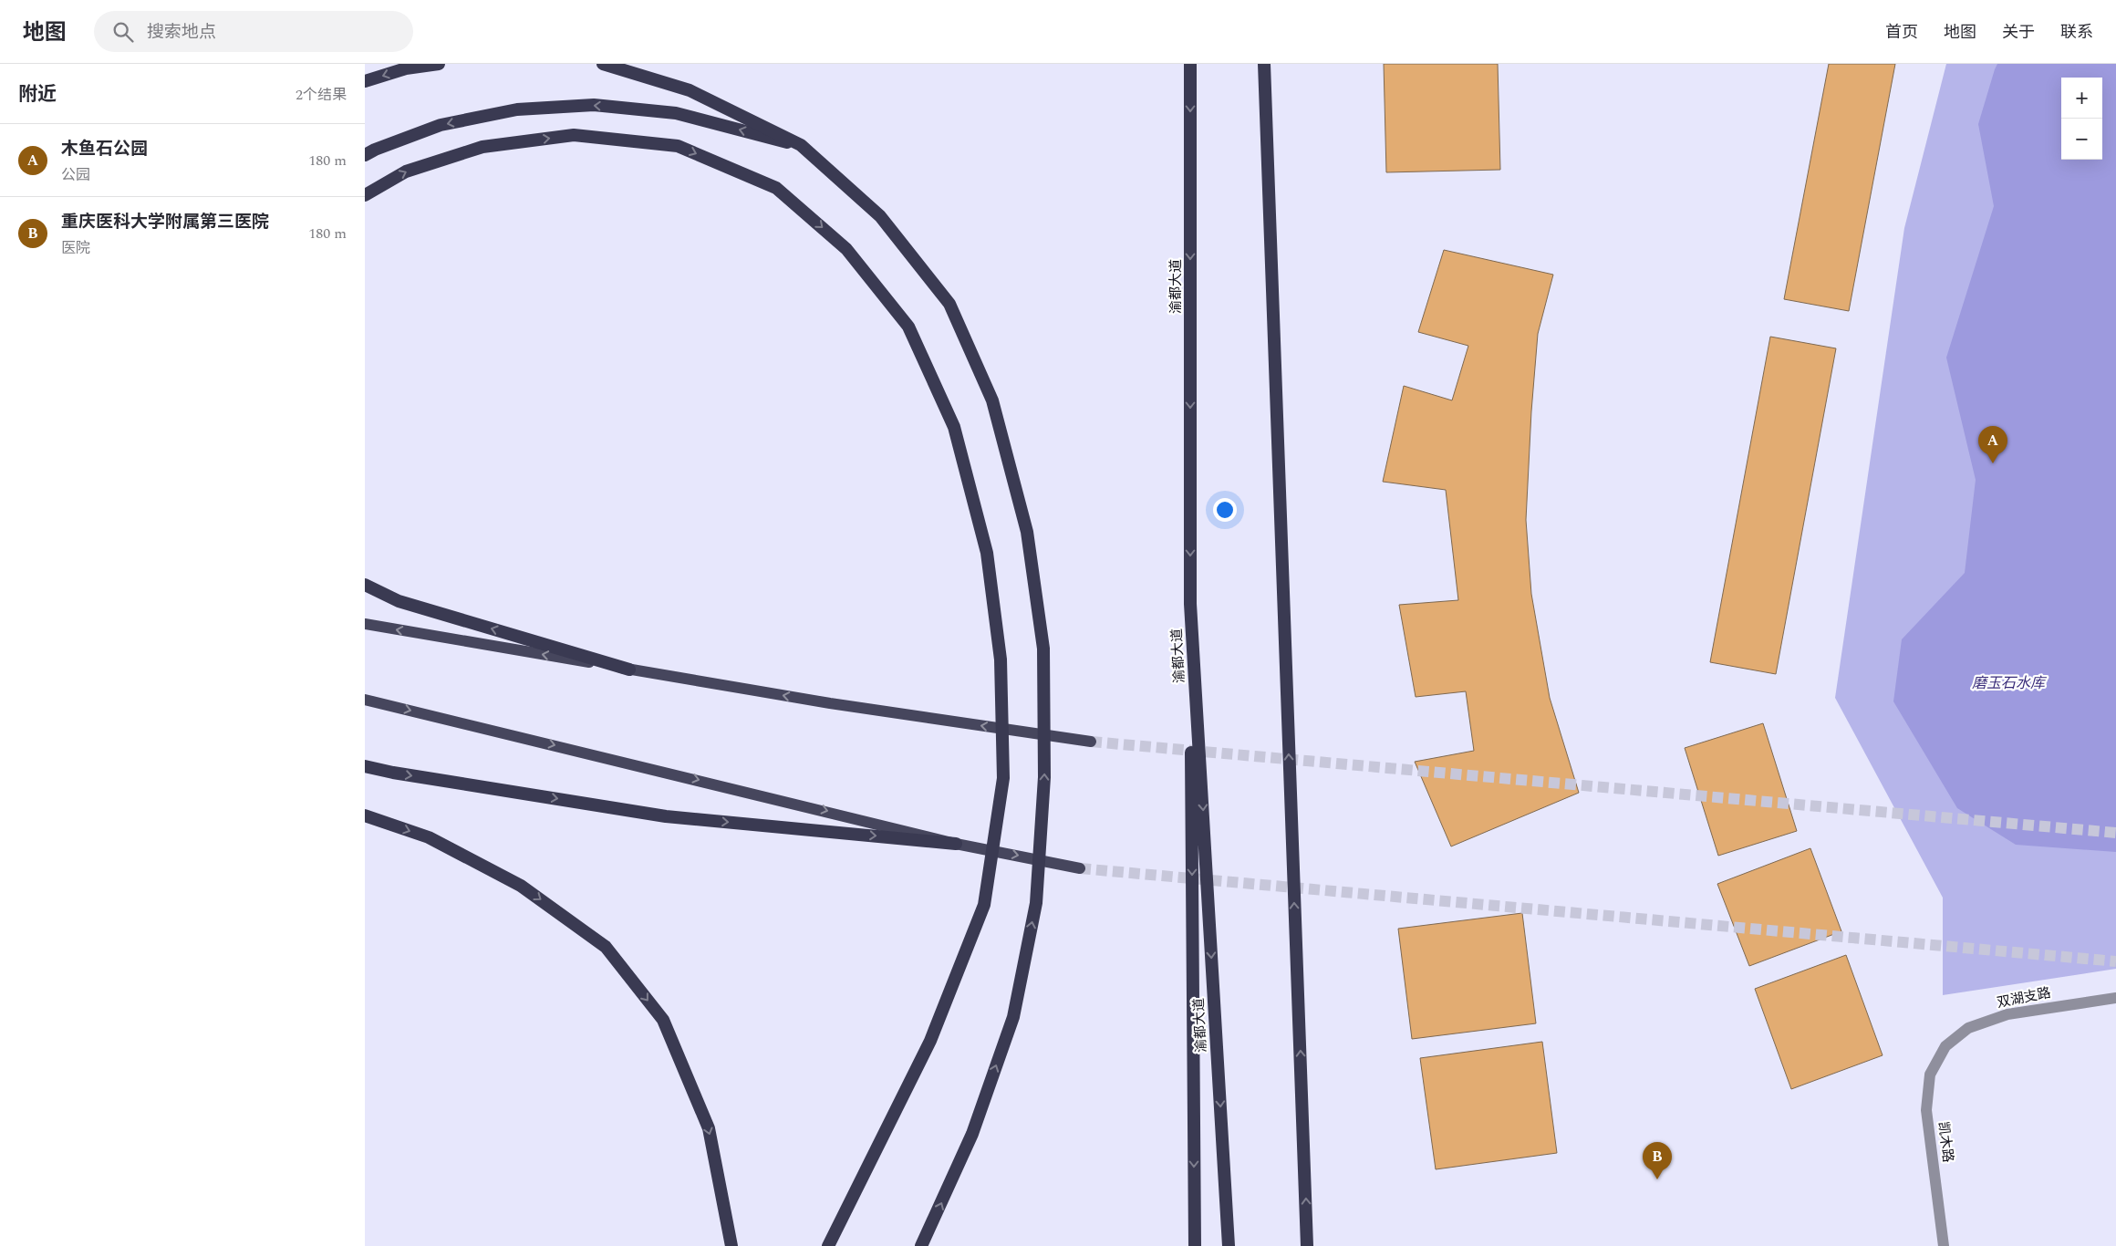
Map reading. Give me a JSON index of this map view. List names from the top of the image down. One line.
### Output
{"streets":{"highway":["渝都大道"],"street":["双湖支路","凯木路"]},"crossings":[["双湖支路","凯木路"]],"water":["磨玉石水库"],"page":{"header":"地图","search":"搜索地点","nav":["首页","地图","关于","联系"],"heading":["附近","2个结果"],"map_buttons":["+","−"],"list":[{"mark":"A","name":"木鱼石公园","note":"公园","value":"180 m"},{"mark":"B","name":"重庆医科大学附属第三医院","note":"医院","value":"180 m"}],"pins":["A","B"]}}
